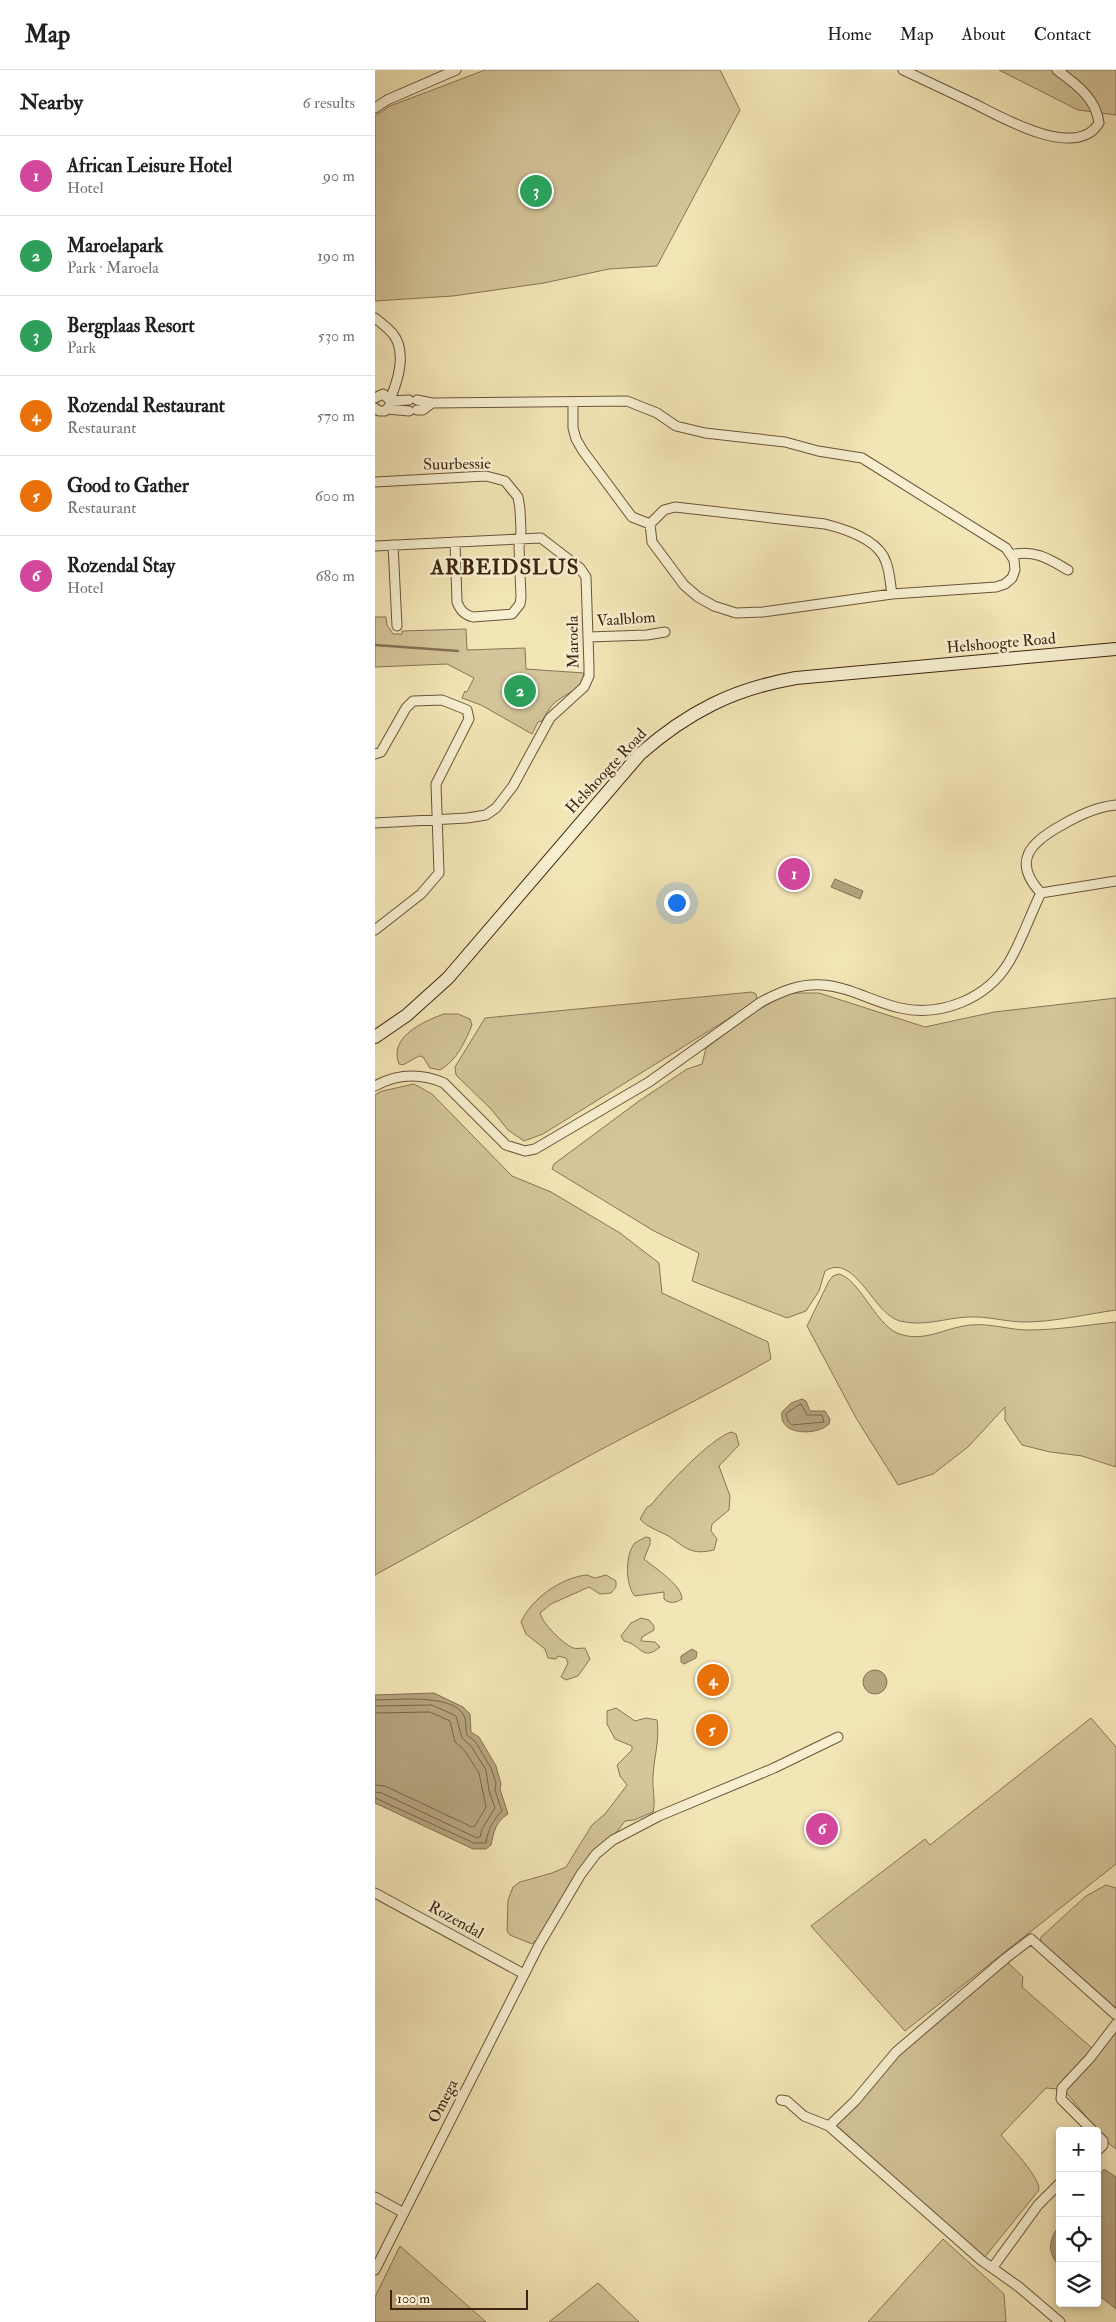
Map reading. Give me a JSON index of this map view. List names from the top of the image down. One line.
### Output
{"streets":{"main road":["Helshoogte Road"],"street":["Suurbessie","Vaalblom","Maroela","Rozendal","Omega"]},"crossings":[["Suurbessie","Maroela"],["Vaalblom","Maroela"],["Rozendal","Omega"]],"districts":["ARBEIDSLUS"],"scale_bar":"100 m","page":{"header":"Map","nav":["Home","Map","About","Contact"],"heading":["Nearby","6 results"],"list":[{"mark":"1","name":"African Leisure Hotel","note":"Hotel","value":"90 m"},{"mark":"2","name":"Maroelapark","note":"Park · Maroela","value":"190 m"},{"mark":"3","name":"Bergplaas Resort","note":"Park","value":"530 m"},{"mark":"4","name":"Rozendal Restaurant","note":"Restaurant","value":"570 m"},{"mark":"5","name":"Good to Gather","note":"Restaurant","value":"600 m"},{"mark":"6","name":"Rozendal Stay","note":"Hotel","value":"680 m"}],"pins":["3","2","1","4","5","6"],"map_buttons":["+","−"],"scale":"100 m"}}
